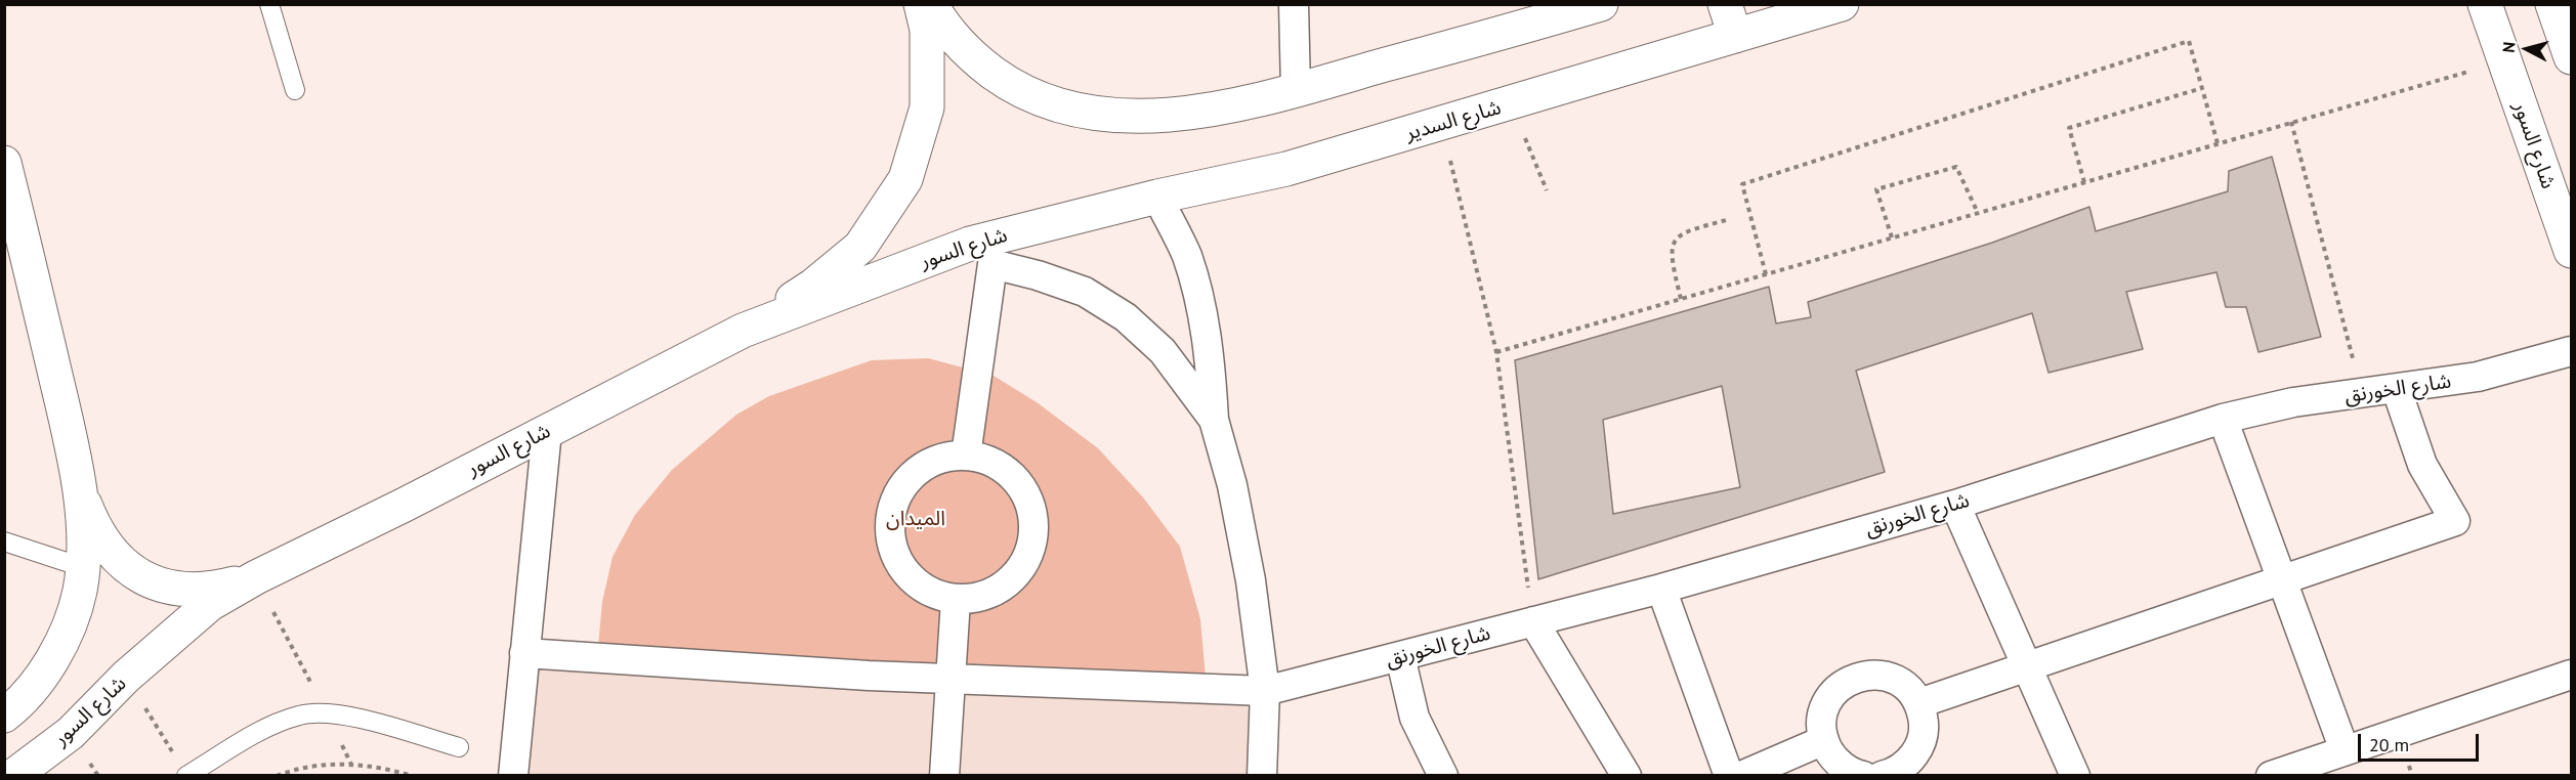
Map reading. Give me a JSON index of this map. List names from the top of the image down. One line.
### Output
{"streets":{"main road":["شارع السدير","شارع السور"],"street":["شارع الخورنق"]},"crossings":[["شارع السدير","شارع السور"]],"parks":["الميدان"],"scale_bar":"20 m","north":"left"}
